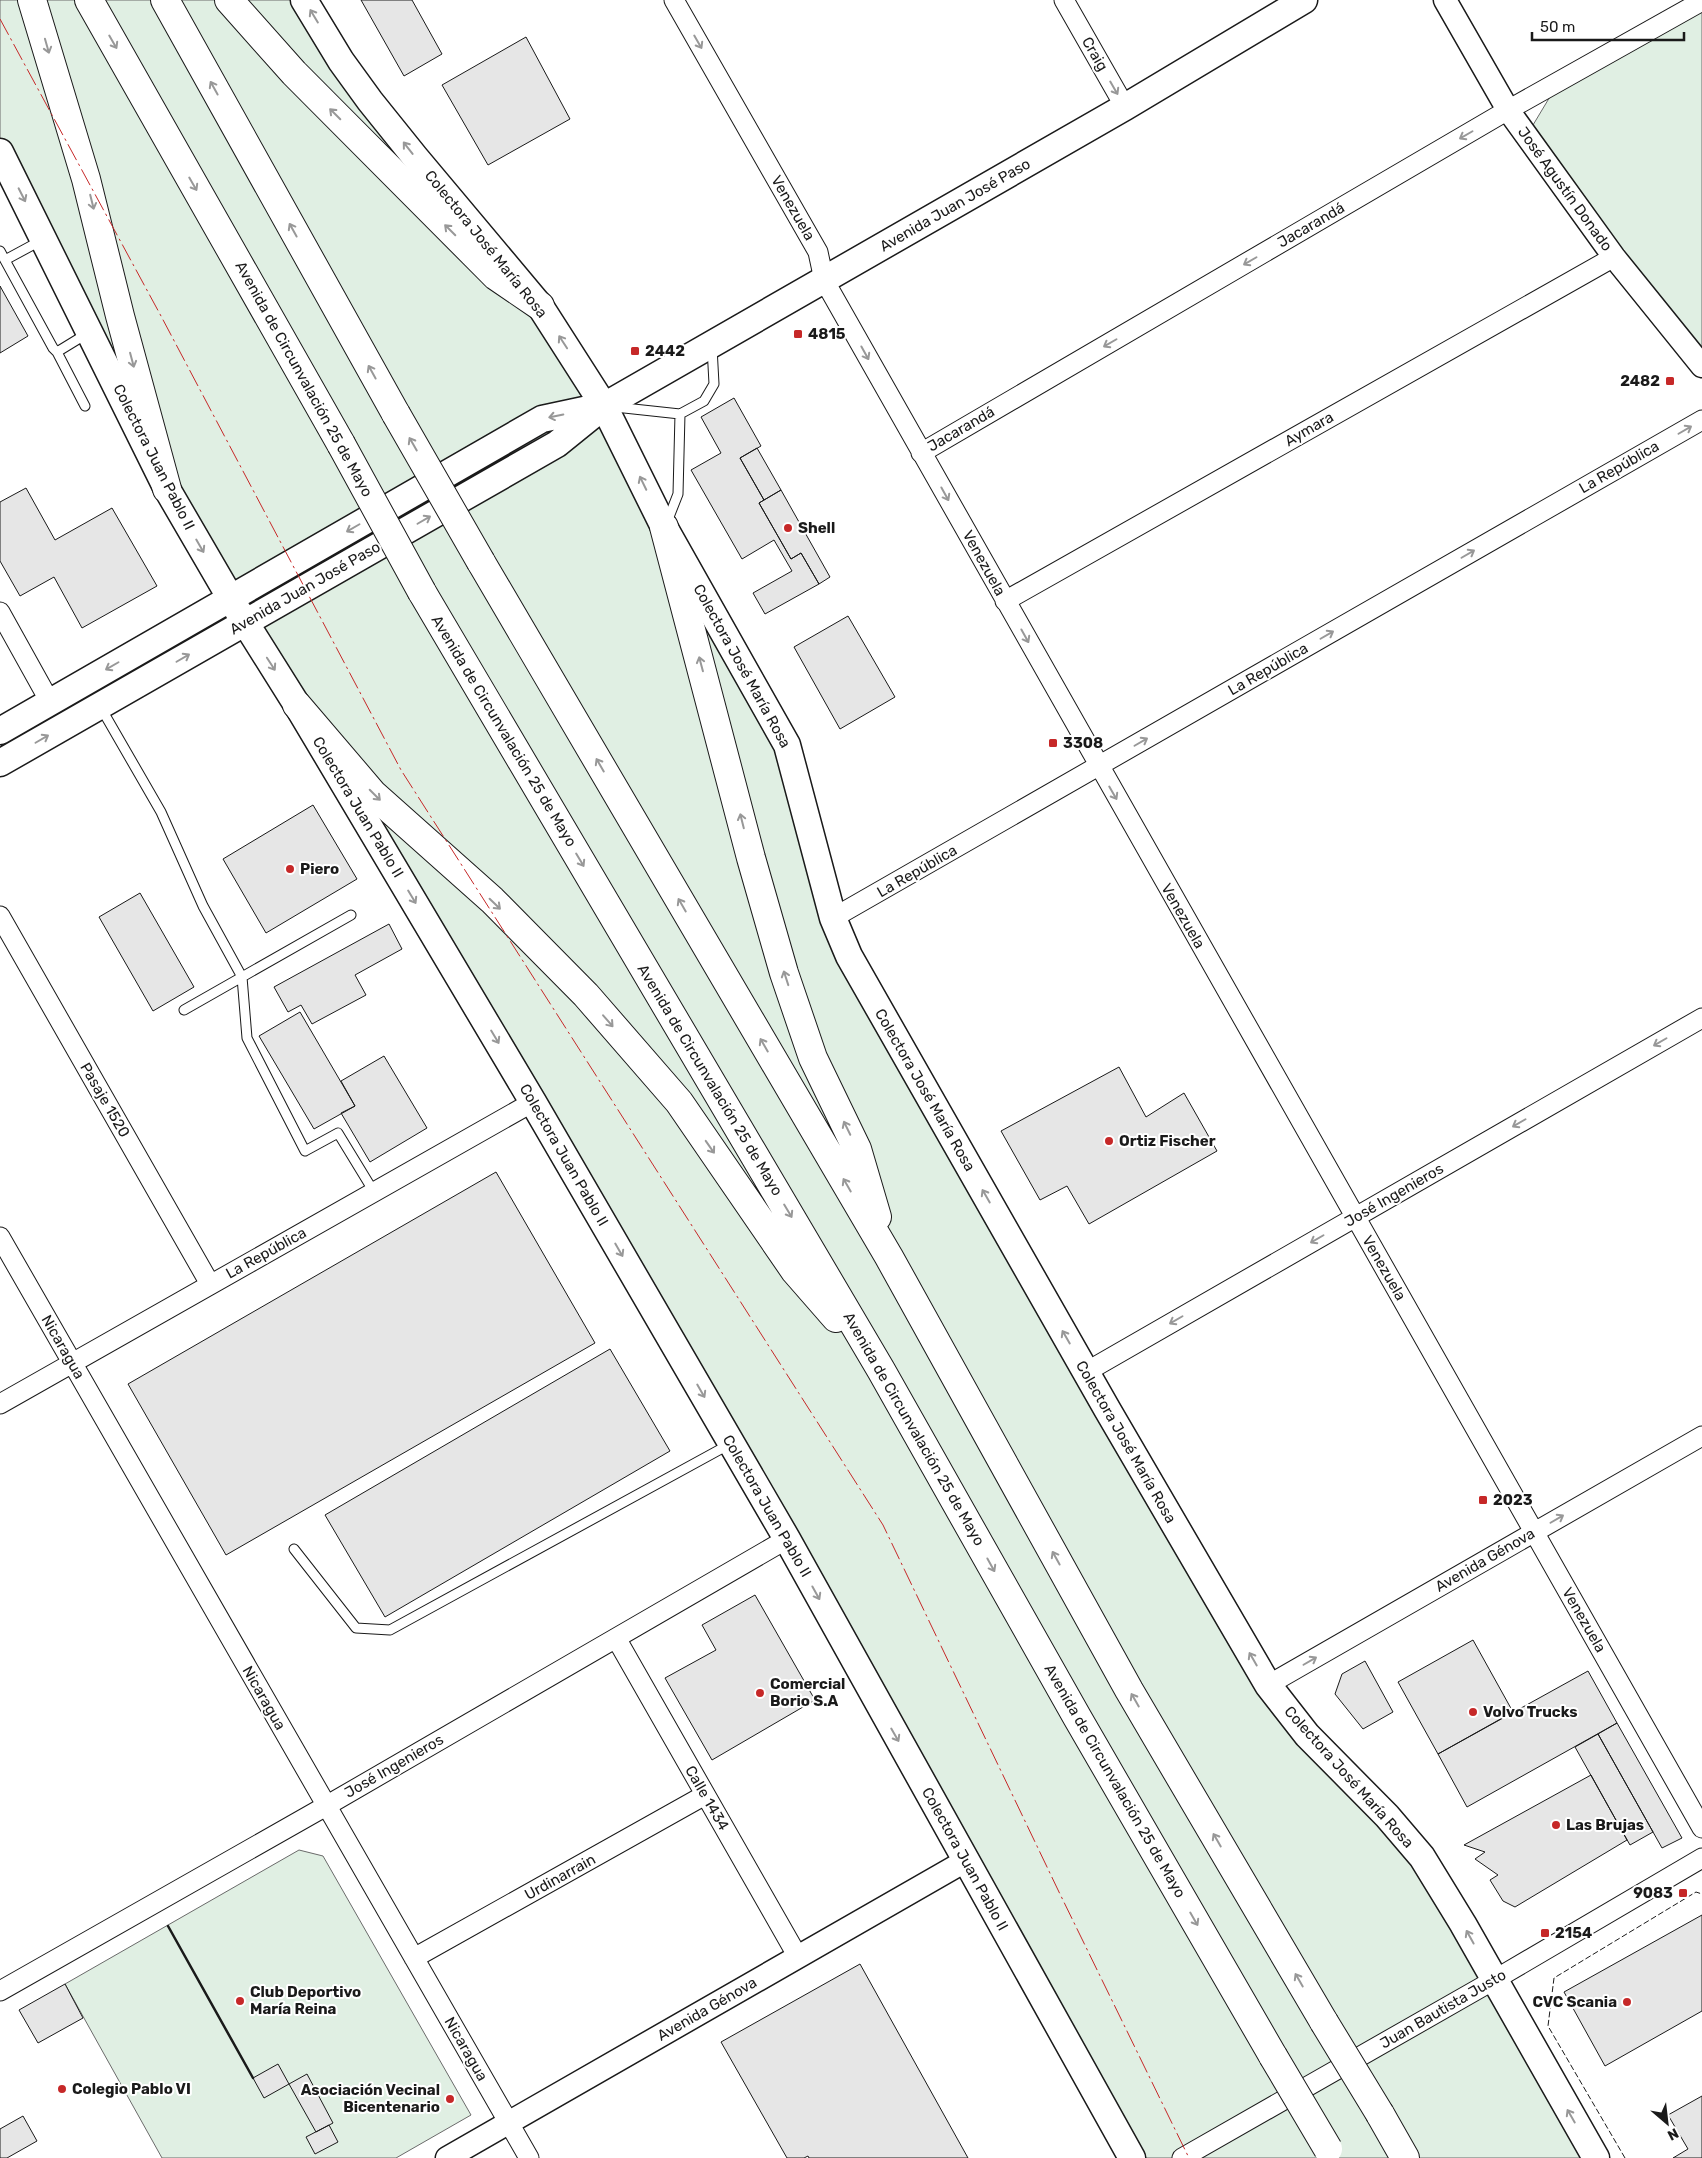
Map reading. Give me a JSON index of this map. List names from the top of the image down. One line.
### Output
{"streets":{"highway":["Avenida de Circunvalación 25 de Mayo"],"main road":["Avenida Juan José Paso","Colectora José María Rosa","Colectora Juan Pablo II"],"street":["Craig","José Agustín Donado","Venezuela","Jacarandá","Aymara","La República","Pasaje 1520","José Ingenieros","Nicaragua","Avenida Génova","Calle 1434","Urdinarrain","Juan Bautista Justo"]},"crossings":[["Craig","Avenida Juan José Paso"],["José Agustín Donado","Jacarandá"],["José Agustín Donado","Aymara"],["Avenida Juan José Paso","Venezuela"],["Avenida Juan José Paso","Colectora José María Rosa"],["Avenida Juan José Paso","Colectora Juan Pablo II"],["Venezuela","Jacarandá"],["Venezuela","Aymara"],["Venezuela","La República"],["Venezuela","José Ingenieros"],["Venezuela","Avenida Génova"],["Colectora José María Rosa","La República"],["Colectora José María Rosa","José Ingenieros"],["Colectora José María Rosa","Avenida Génova"],["Colectora José María Rosa","Juan Bautista Justo"],["Colectora Juan Pablo II","La República"],["Colectora Juan Pablo II","José Ingenieros"],["Colectora Juan Pablo II","Avenida Génova"],["La República","Pasaje 1520"],["La República","Nicaragua"],["José Ingenieros","Nicaragua"],["José Ingenieros","Calle 1434"],["Nicaragua","Avenida Génova"],["Nicaragua","Urdinarrain"],["Avenida Génova","Calle 1434"],["Calle 1434","Urdinarrain"]],"one_way":["Craig","Venezuela","Jacarandá","Colectora José María Rosa","Colectora Juan Pablo II","La República","José Ingenieros","Avenida Génova"],"places":{"transit":["4815","2442","2482","3308","2023","9083","2154"],"other":["Shell","Piero","Ortiz Fischer","Comercial Borio S.A","Volvo Trucks","Las Brujas","Club Deportivo María Reina","CVC Scania","Colegio Pablo VI","Asociación Vecinal Bicentenario"]},"scale_bar":"50 m","north":"bottom right"}
